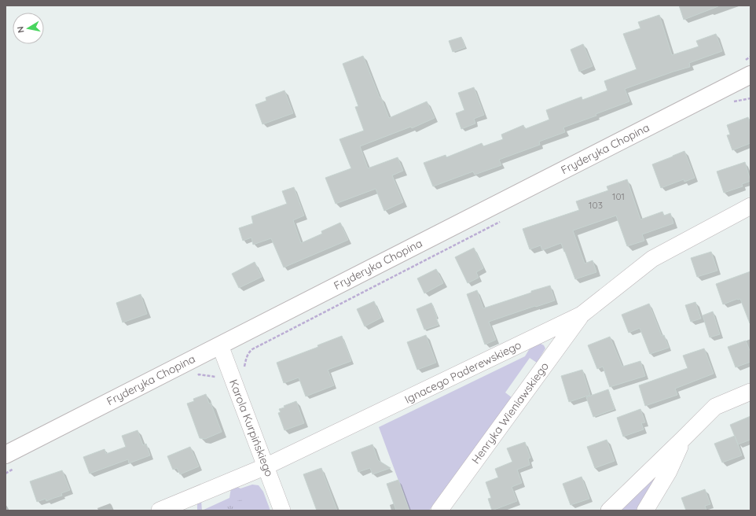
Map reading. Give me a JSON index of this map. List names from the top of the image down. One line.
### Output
{"streets":{"street":["Fryderyka Chopina","Ignacego Paderewskiego","Henryka Wieniawskiego","Karola Kurpińskiego"]},"crossings":[["Fryderyka Chopina","Karola Kurpińskiego"],["Ignacego Paderewskiego","Henryka Wieniawskiego"],["Ignacego Paderewskiego","Karola Kurpińskiego"]],"house_numbers":["101","103"],"north":"left"}
